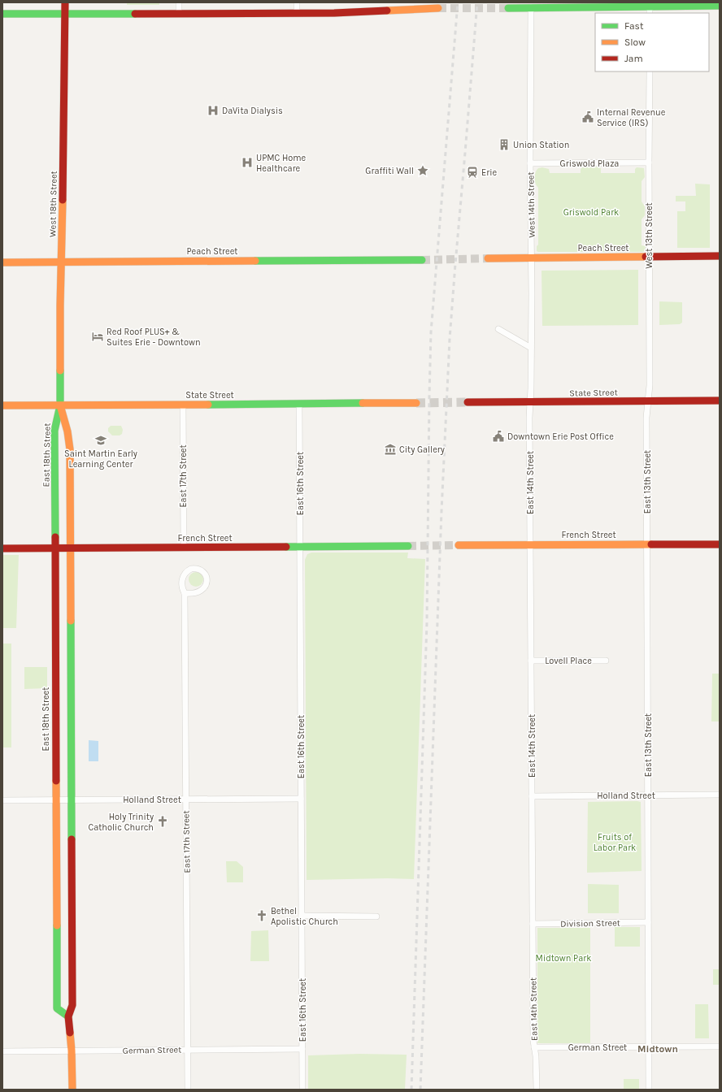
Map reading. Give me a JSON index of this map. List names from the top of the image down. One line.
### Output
{"streets":{"main road":["West 18th Street","Peach Street","State Street","East 18th Street","French Street"],"street":["Griswold Plaza","West 14th Street","West 13th Street","East 17th Street","East 13th Street","East 14th Street","East 16th Street","Lovell Place","Holland Street","Division Street","German Street"]},"crossings":[["Griswold Plaza","West 14th Street"],["Griswold Plaza","West 13th Street"],["West 18th Street","Peach Street"],["West 18th Street","State Street"],["West 18th Street","East 18th Street"],["West 14th Street","Peach Street"],["West 14th Street","State Street"],["West 14th Street","East 14th Street"],["West 13th Street","Peach Street"],["West 13th Street","State Street"],["West 13th Street","East 13th Street"],["State Street","East 18th Street"],["State Street","East 17th Street"],["State Street","East 13th Street"],["State Street","East 14th Street"],["State Street","East 16th Street"],["East 18th Street","French Street"],["East 18th Street","Holland Street"],["East 18th Street","German Street"],["East 17th Street","French Street"],["East 17th Street","Holland Street"],["East 17th Street","German Street"],["East 13th Street","French Street"],["East 13th Street","Holland Street"],["East 13th Street","Division Street"],["East 13th Street","German Street"],["East 14th Street","French Street"],["East 14th Street","Lovell Place"],["East 14th Street","Holland Street"],["East 14th Street","Division Street"],["East 14th Street","German Street"],["East 16th Street","French Street"],["East 16th Street","Holland Street"],["East 16th Street","German Street"]],"districts":["Midtown"],"parks":["Griswold Park","Fruits of Labor Park","Midtown Park"],"places":{"hospital":["DaVita Dialysis","UPMC Home Healthcare"],"public building":["Internal Revenue Service (IRS)","Downtown Erie Post Office"],"building":["Union Station"],"place":["Graffiti Wall"],"station":["Erie"],"hotel":["Red Roof PLUS+ & Suites Erie - Downtown"],"school or university":["Saint Martin Early Learning Center"],"museum":["City Gallery"],"church":["Holy Trinity Catholic Church","Bethel Apolistic Church"]},"legend":["Fast","Slow","Jam"]}
